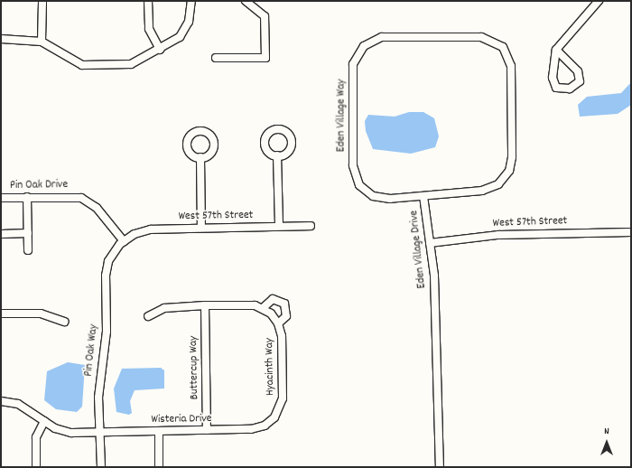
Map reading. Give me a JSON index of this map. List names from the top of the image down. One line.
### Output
{"streets":{"street":["Eden Village Way","Pin Oak Drive","West 57th Street","Eden Village Drive","Pin Oak Way","Hyacinth Way","Buttercup Way","Wisteria Drive"]},"crossings":[["Eden Village Way","Eden Village Drive"],["Pin Oak Drive","West 57th Street"],["Pin Oak Drive","Pin Oak Way"],["West 57th Street","Eden Village Drive"],["West 57th Street","Pin Oak Way"],["Pin Oak Way","Wisteria Drive"],["Hyacinth Way","Wisteria Drive"],["Buttercup Way","Wisteria Drive"]],"north":"top"}
